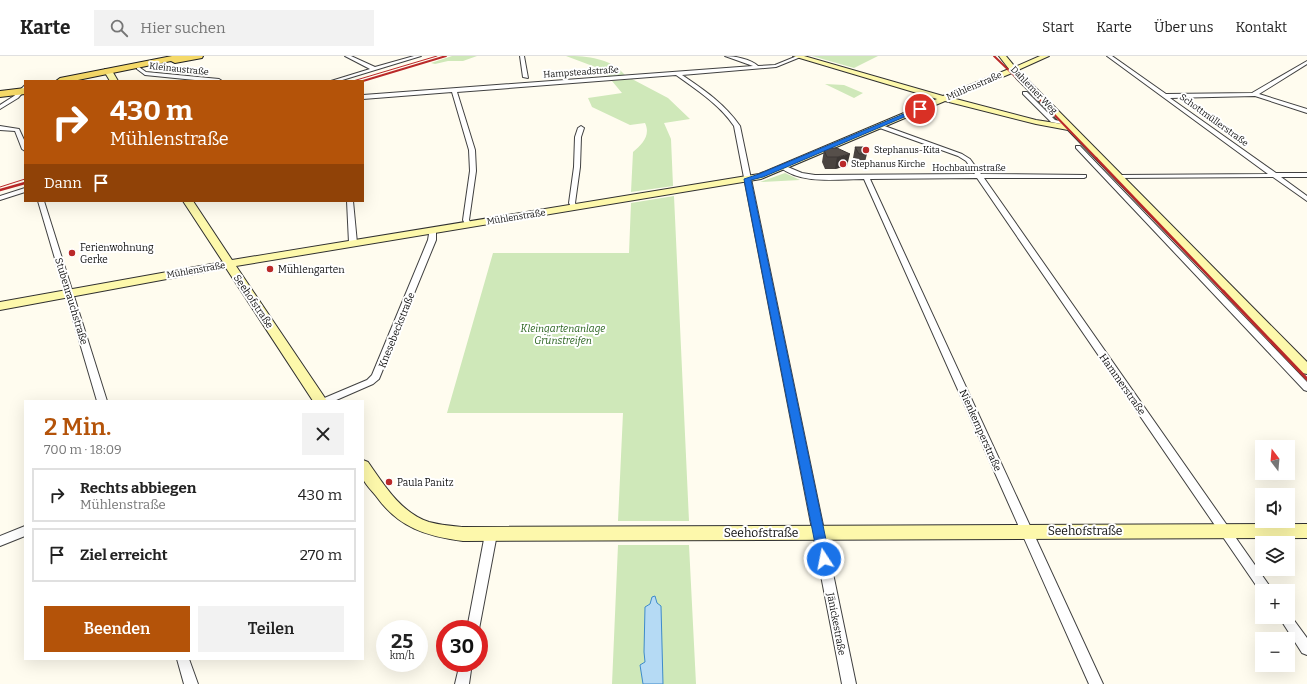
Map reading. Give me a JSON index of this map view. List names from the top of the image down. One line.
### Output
{"streets":{"street":["Kleinaustraße","Hampsteadstraße","Mühlenstraße","Dahlemer Weg","Schottmüllerstraße","Hochbaumstraße","Stubenrauchstraße","Seehofstraße","Knesebeckstraße","Hammerstraße","Nienkemperstraße","Jänickestraße"]},"crossings":[["Hampsteadstraße","Jänickestraße"],["Mühlenstraße","Dahlemer Weg"],["Mühlenstraße","Hochbaumstraße"],["Mühlenstraße","Stubenrauchstraße"],["Mühlenstraße","Seehofstraße"],["Mühlenstraße","Knesebeckstraße"],["Mühlenstraße","Hammerstraße"],["Mühlenstraße","Jänickestraße"],["Hochbaumstraße","Hammerstraße"],["Hochbaumstraße","Nienkemperstraße"],["Seehofstraße","Hammerstraße"],["Seehofstraße","Nienkemperstraße"],["Seehofstraße","Jänickestraße"]],"parks":["Kleingartenanlage Grünstreifen"],"places":["Stephanus-Kita","Stephanus Kirche","Ferienwohnung Gerke","Mühlengarten","Paula Panitz"],"north":"top","page":{"header":"Karte","search":"Hier suchen","nav":["Start","Karte","Über uns","Kontakt"],"turn":["430 m","Mühlenstraße"],"then":"Dann","heading":["2 Min.","700 m · 18:09"],"map_buttons":["+","−"],"list":[{"name":"Rechts abbiegen","note":"Mühlenstraße","value":"430 m"},{"name":"Ziel erreicht","value":"270 m"}],"buttons":["Beenden","Teilen"],"speed":"25 km/h","limit":"30"}}
